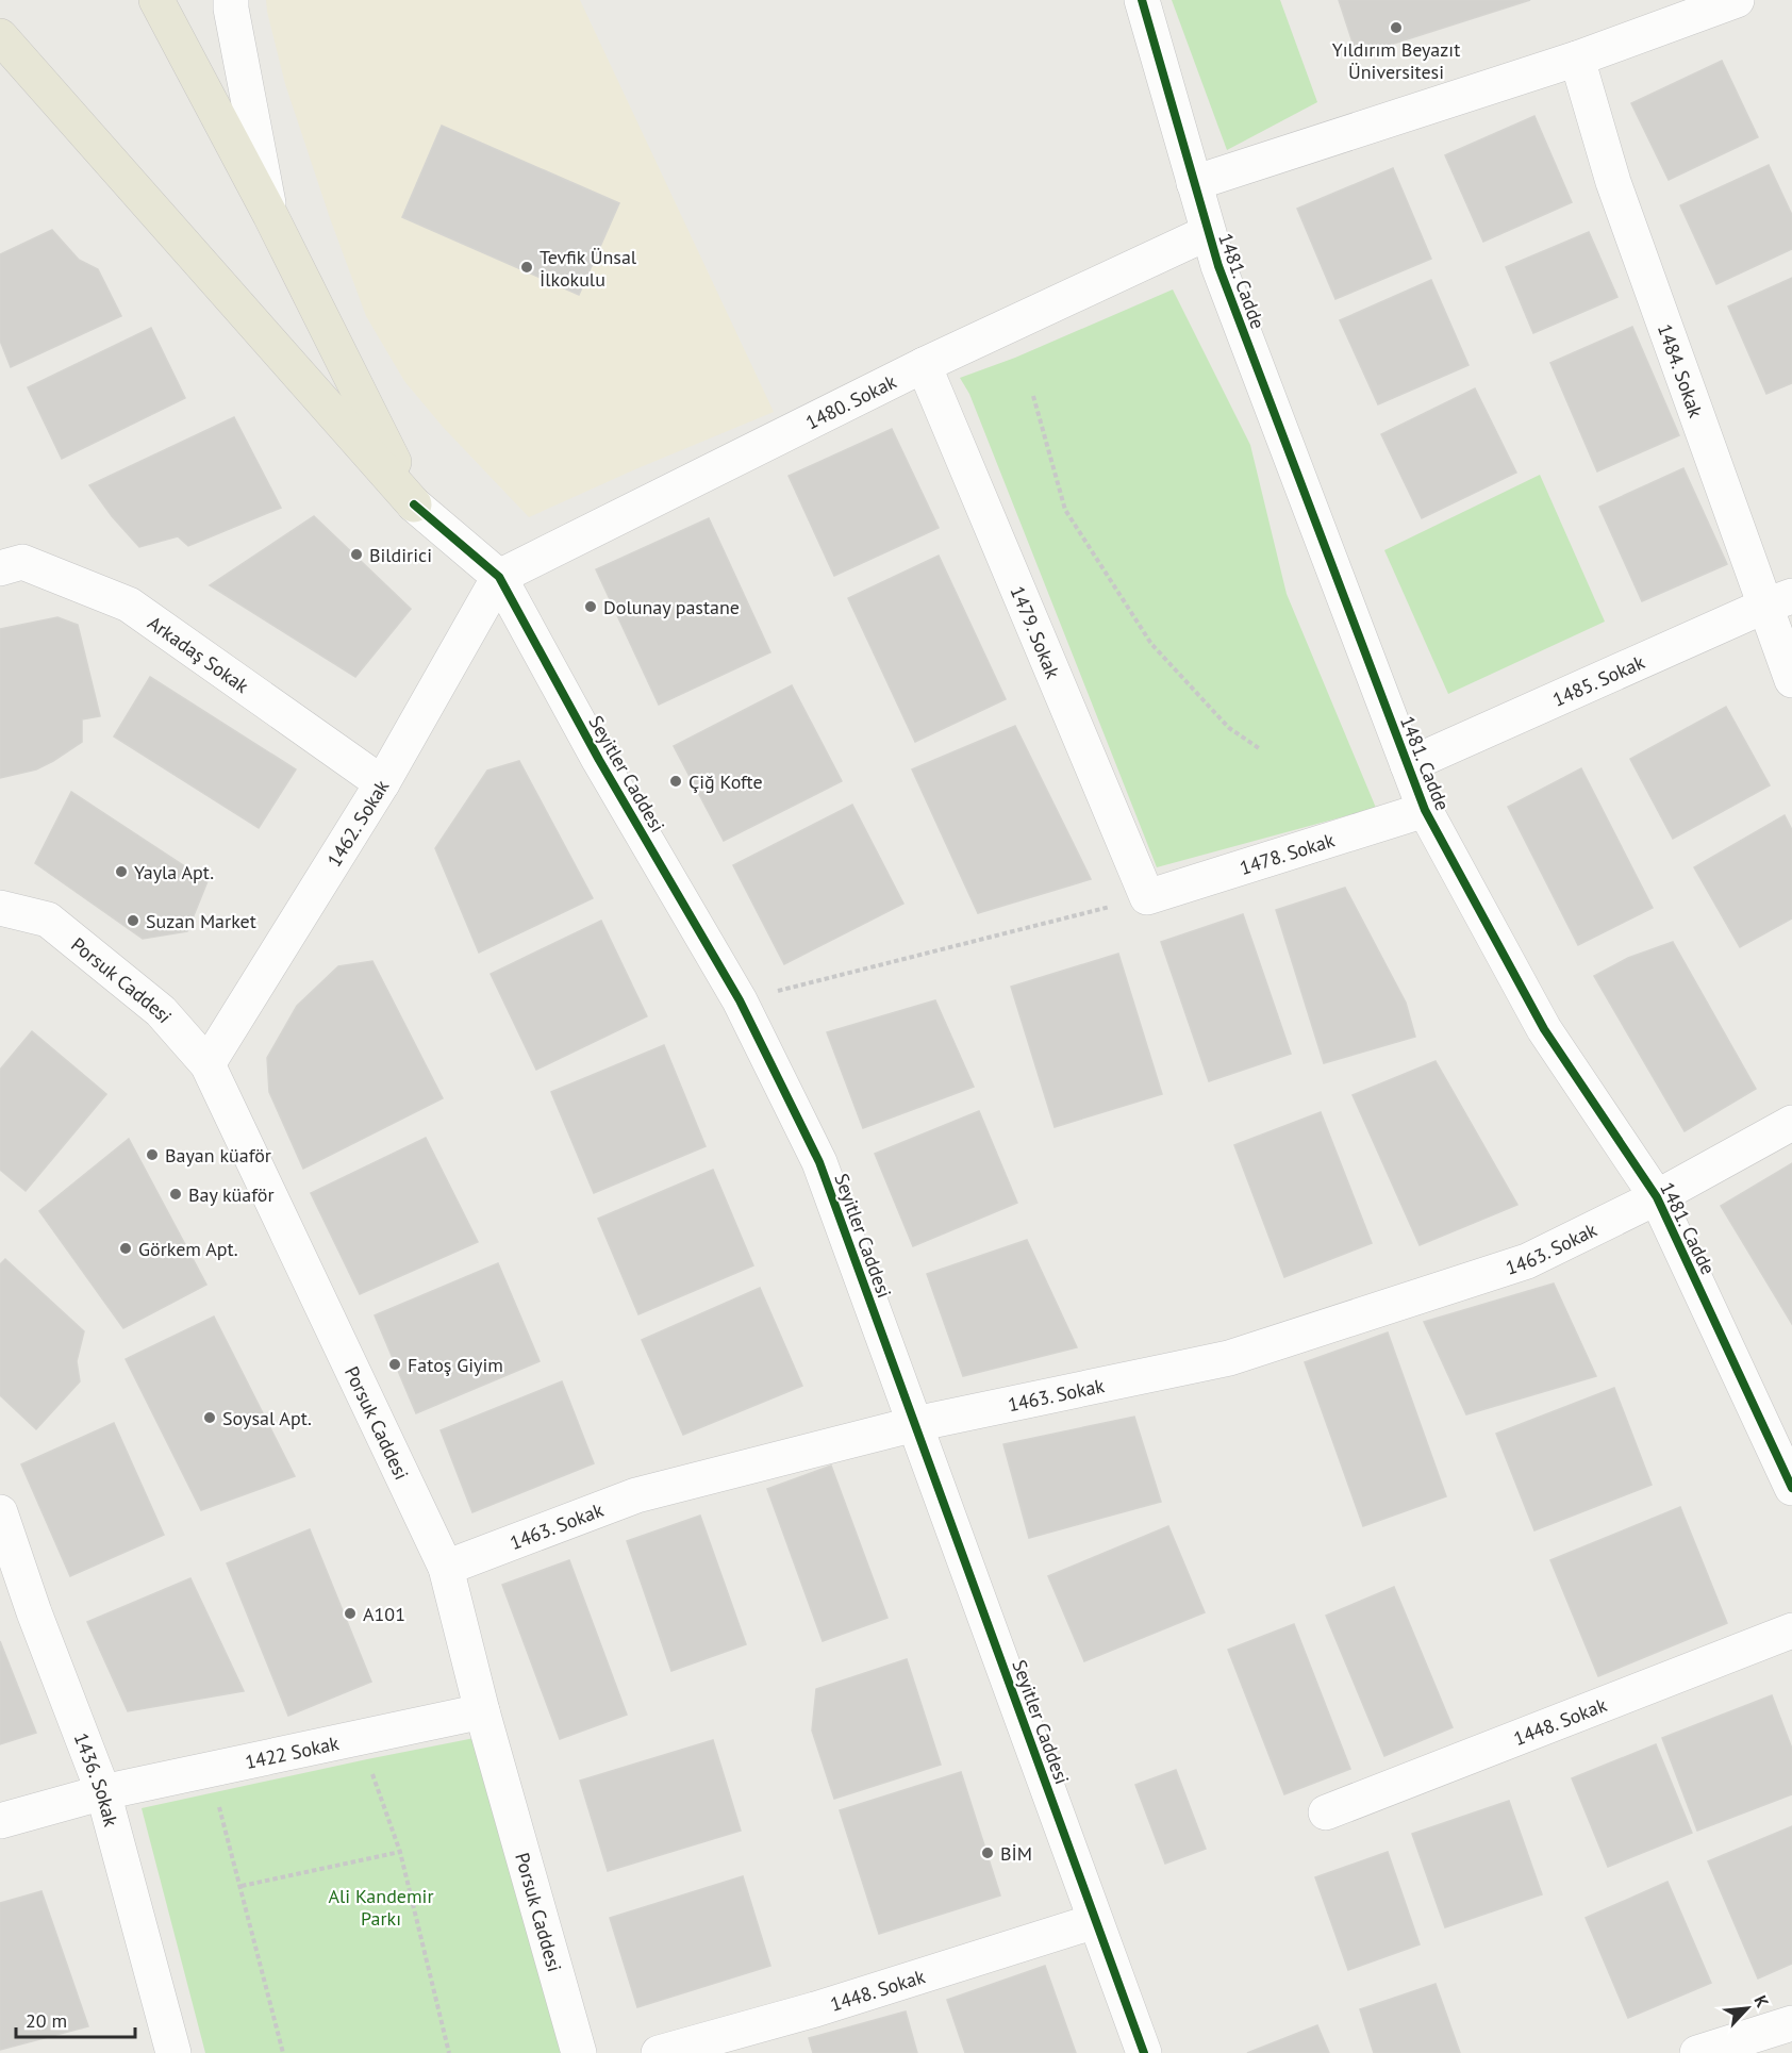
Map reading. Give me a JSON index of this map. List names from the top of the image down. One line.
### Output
{"streets":{"street":["1481. Cadde","1484. Sokak","1480. Sokak","1479. Sokak","Arkadaş Sokak","1485. Sokak","Seyitler Caddesi","1462. Sokak","1478. Sokak","Porsuk Caddesi","1463. Sokak","1448. Sokak","1422 Sokak","1436. Sokak"]},"crossings":[["1481. Cadde","1480. Sokak"],["1481. Cadde","1485. Sokak"],["1481. Cadde","1478. Sokak"],["1481. Cadde","1463. Sokak"],["1484. Sokak","1485. Sokak"],["1480. Sokak","1479. Sokak"],["1480. Sokak","Seyitler Caddesi"],["1480. Sokak","1462. Sokak"],["1479. Sokak","1478. Sokak"],["Arkadaş Sokak","1462. Sokak"],["Seyitler Caddesi","1462. Sokak"],["Seyitler Caddesi","1463. Sokak"],["Seyitler Caddesi","1448. Sokak"],["1462. Sokak","Porsuk Caddesi"],["Porsuk Caddesi","1463. Sokak"],["Porsuk Caddesi","1422 Sokak"],["1422 Sokak","1436. Sokak"]],"parks":["Ali Kandemir Parkı"],"places":["Yıldırım Beyazıt Üniversitesi","Tevfik Ünsal İlkokulu","Bildirici","Dolunay pastane","Çiğ Kofte","Yayla Apt.","Suzan Market","Bayan küaför","Bay küaför","Görkem Apt.","Fatoş Giyim","Soysal Apt.","A101","BİM"],"scale_bar":"20 m","north":"top right"}
